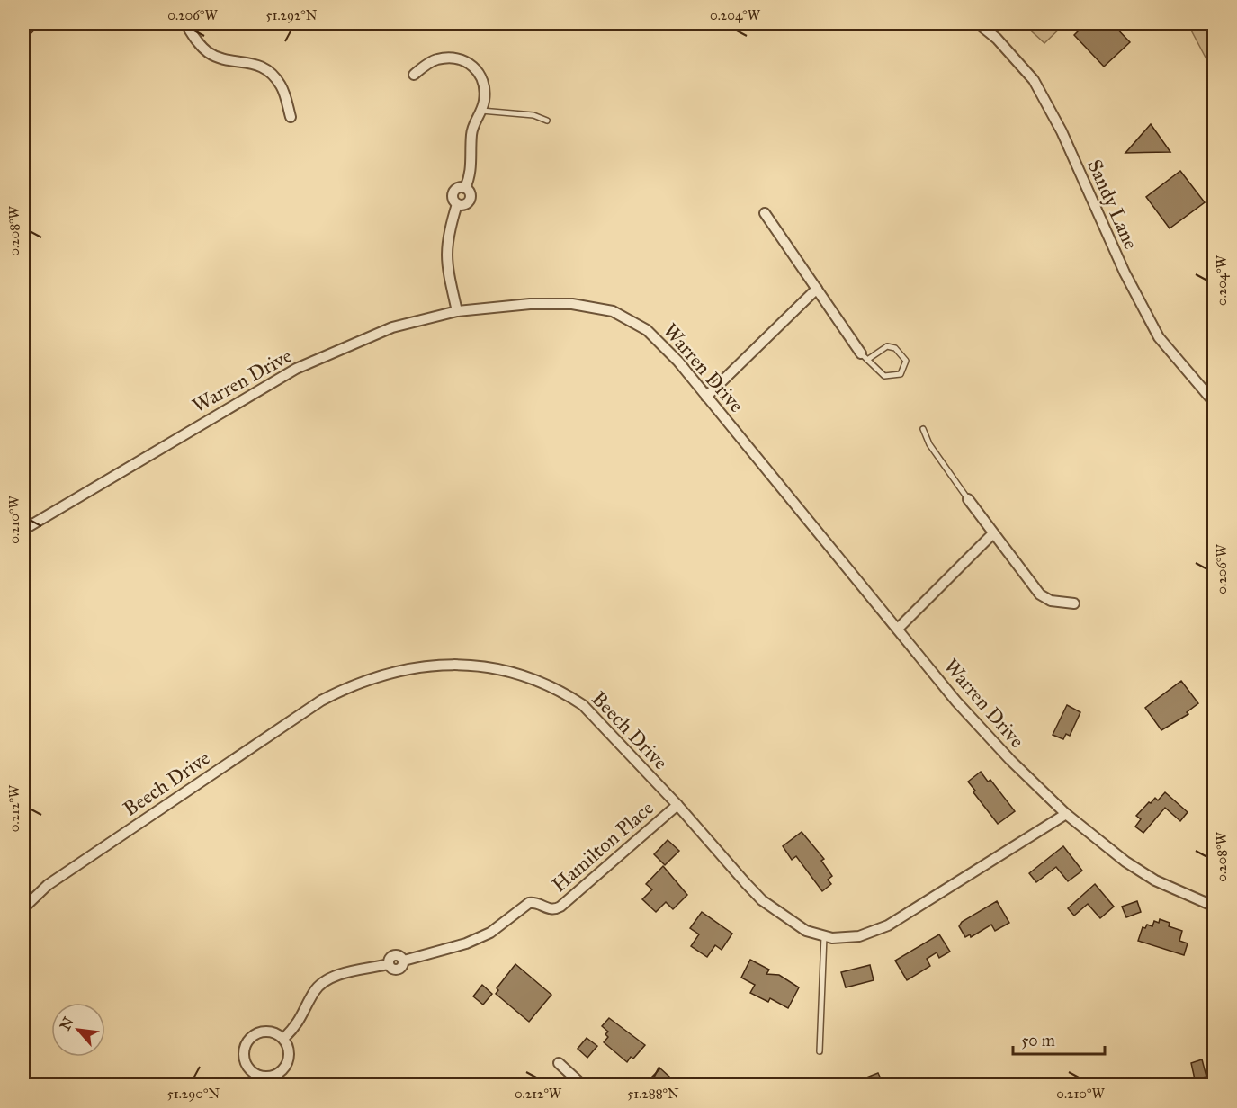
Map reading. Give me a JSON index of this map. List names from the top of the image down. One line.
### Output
{"streets":{"street":["Sandy Lane","Warren Drive","Beech Drive","Hamilton Place"]},"crossings":[["Warren Drive","Beech Drive"],["Beech Drive","Hamilton Place"]],"scale_bar":"50 m","north":"top left","coordinates":["0.206°W","51.292°N","0.204°W","0.208°W","0.210°W","0.212°W","51.290°N","51.288°N"]}
